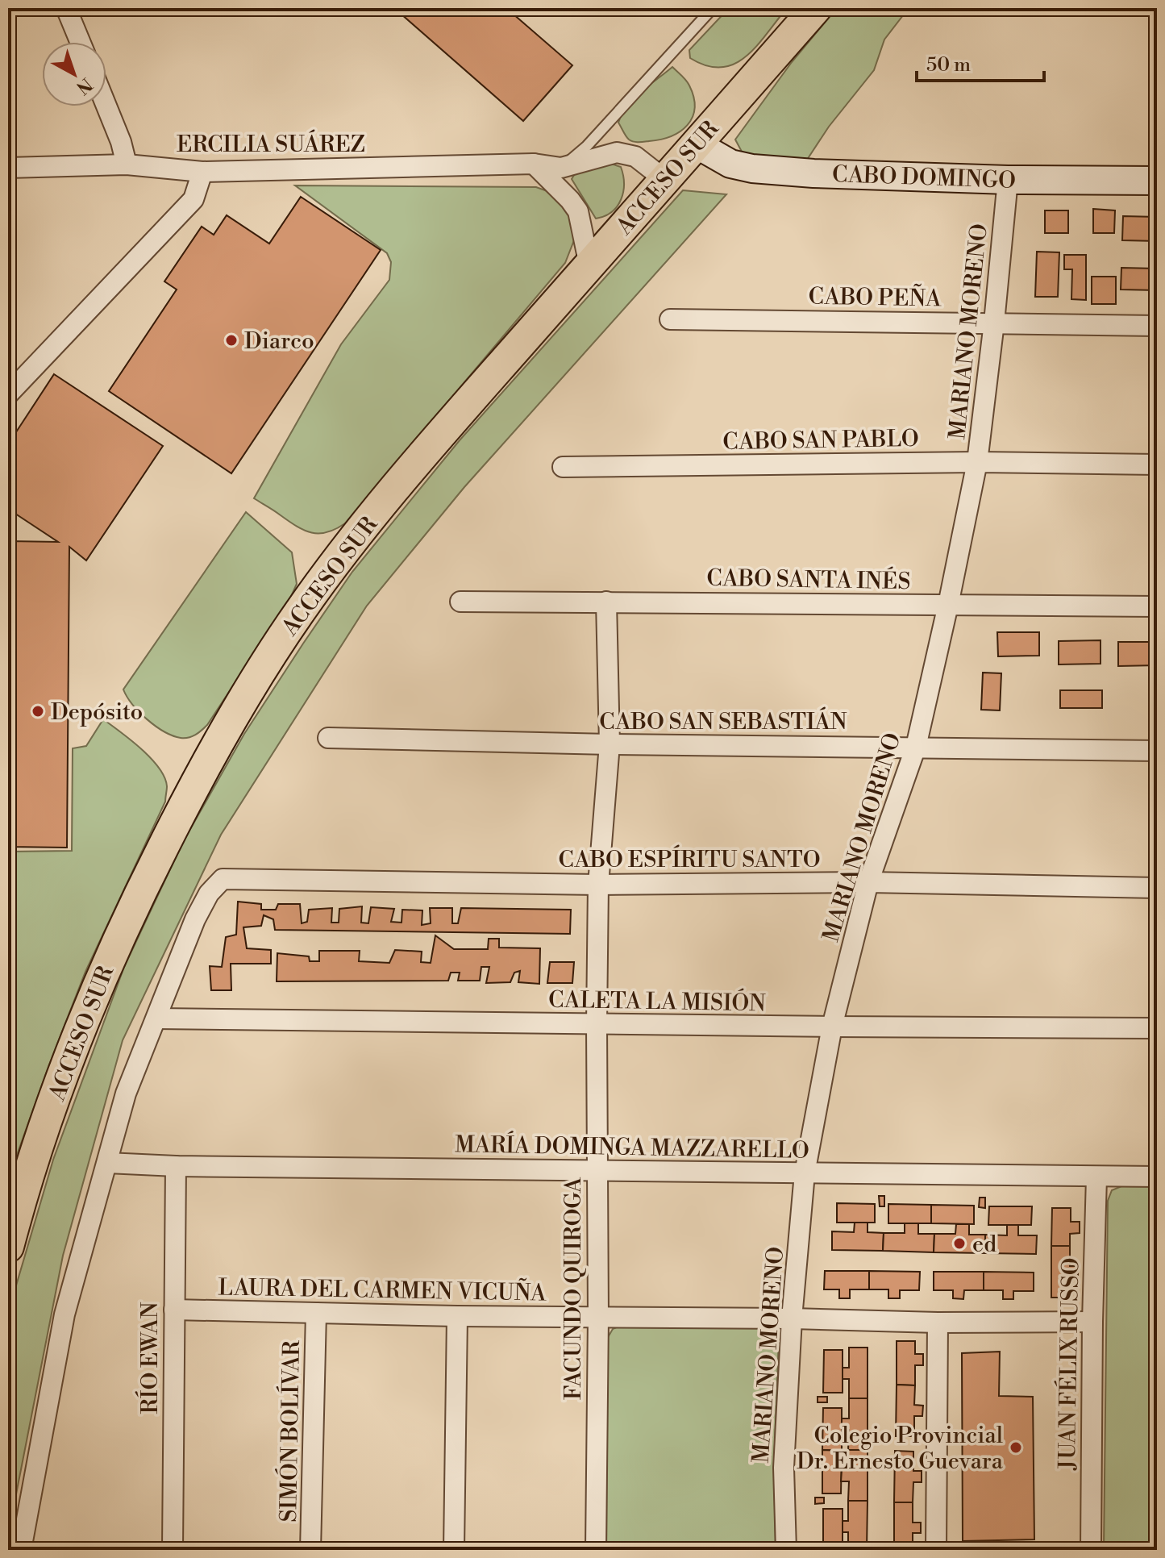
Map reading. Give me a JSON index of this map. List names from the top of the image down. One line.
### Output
{"streets":{"main road":["ACCESO SUR"],"street":["ERCILIA SUÁREZ","CABO DOMINGO","CABO PEÑA","MARIANO MORENO","CABO SAN PABLO","CABO SANTA INÉS","CABO SAN SEBASTIÁN","CABO ESPÍRITU SANTO","CALETA LA MISIÓN","MARÍA DOMINGA MAZZARELLO","FACUNDO QUIROGA","LAURA DEL CARMEN VICUÑA","RÍO EWAN","JUAN FÉLIX RUSSO","SIMÓN BOLÍVAR"]},"crossings":[["ERCILIA SUÁREZ","ACCESO SUR"],["CABO DOMINGO","ACCESO SUR"],["CABO DOMINGO","MARIANO MORENO"],["CABO PEÑA","MARIANO MORENO"],["MARIANO MORENO","CABO SAN PABLO"],["MARIANO MORENO","CABO SANTA INÉS"],["MARIANO MORENO","CABO SAN SEBASTIÁN"],["MARIANO MORENO","CABO ESPÍRITU SANTO"],["MARIANO MORENO","CALETA LA MISIÓN"],["MARIANO MORENO","MARÍA DOMINGA MAZZARELLO"],["MARIANO MORENO","LAURA DEL CARMEN VICUÑA"],["CABO SANTA INÉS","FACUNDO QUIROGA"],["CABO SAN SEBASTIÁN","FACUNDO QUIROGA"],["CABO ESPÍRITU SANTO","CALETA LA MISIÓN"],["CABO ESPÍRITU SANTO","FACUNDO QUIROGA"],["CALETA LA MISIÓN","FACUNDO QUIROGA"],["MARÍA DOMINGA MAZZARELLO","FACUNDO QUIROGA"],["MARÍA DOMINGA MAZZARELLO","RÍO EWAN"],["MARÍA DOMINGA MAZZARELLO","JUAN FÉLIX RUSSO"],["FACUNDO QUIROGA","LAURA DEL CARMEN VICUÑA"],["LAURA DEL CARMEN VICUÑA","RÍO EWAN"],["LAURA DEL CARMEN VICUÑA","JUAN FÉLIX RUSSO"],["LAURA DEL CARMEN VICUÑA","SIMÓN BOLÍVAR"]],"places":["Diarco","Depósito","ed","Colegio Provincial Dr. Ernesto Guevara"],"scale_bar":"50 m","north":"bottom right"}
